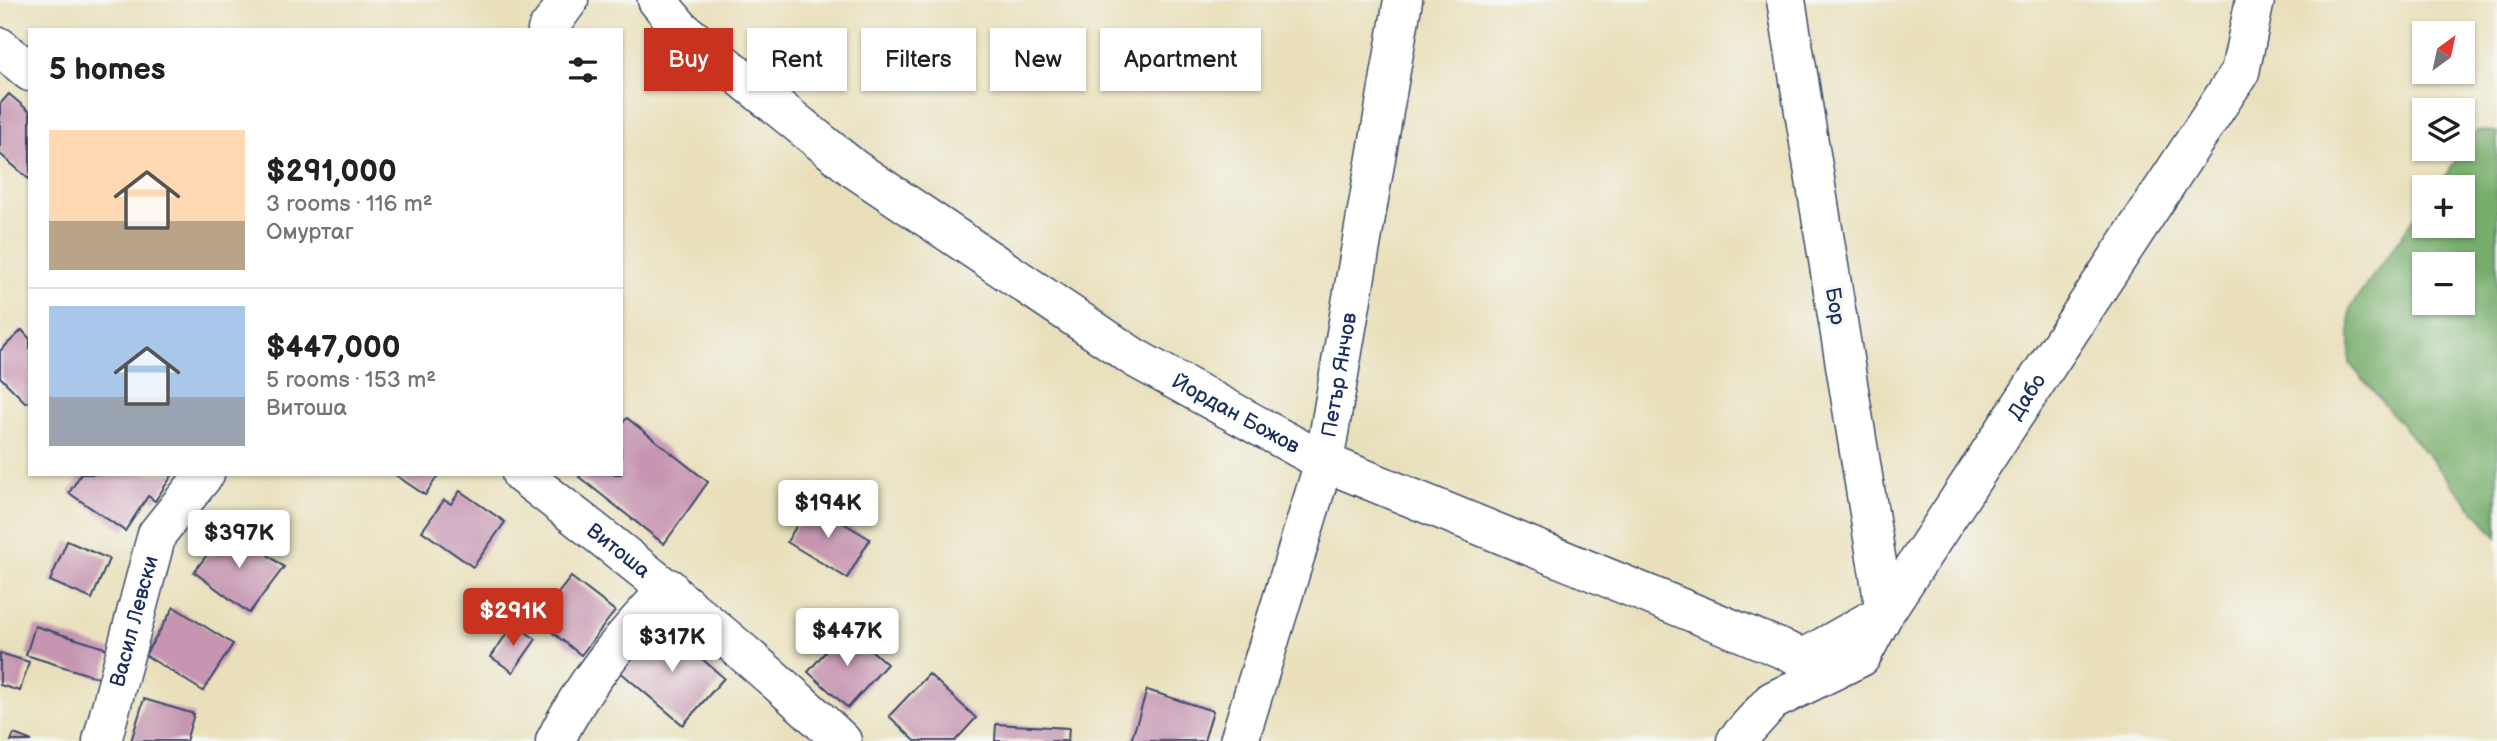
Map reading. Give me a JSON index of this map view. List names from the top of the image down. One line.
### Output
{"streets":{"street":["Бор","Петър Янчов","Дабо","Йордан Божов","Витоша","Васил Левски"]},"crossings":[["Бор","Дабо"],["Бор","Йордан Божов"],["Петър Янчов","Йордан Божов"],["Дабо","Йордан Божов"]],"north":"top right","page":{"map_buttons":["+","−"],"chip":["Buy","Rent","Filters","New","Apartment"],"heading":"5 homes","list":[{"name":"$291,000","note":"3 rooms · 116 m² · Омуртаг"},{"name":"$447,000","note":"5 rooms · 153 m² · Витоша"}],"price":["$194K","$397K","$291K","$447K","$317K"]}}
